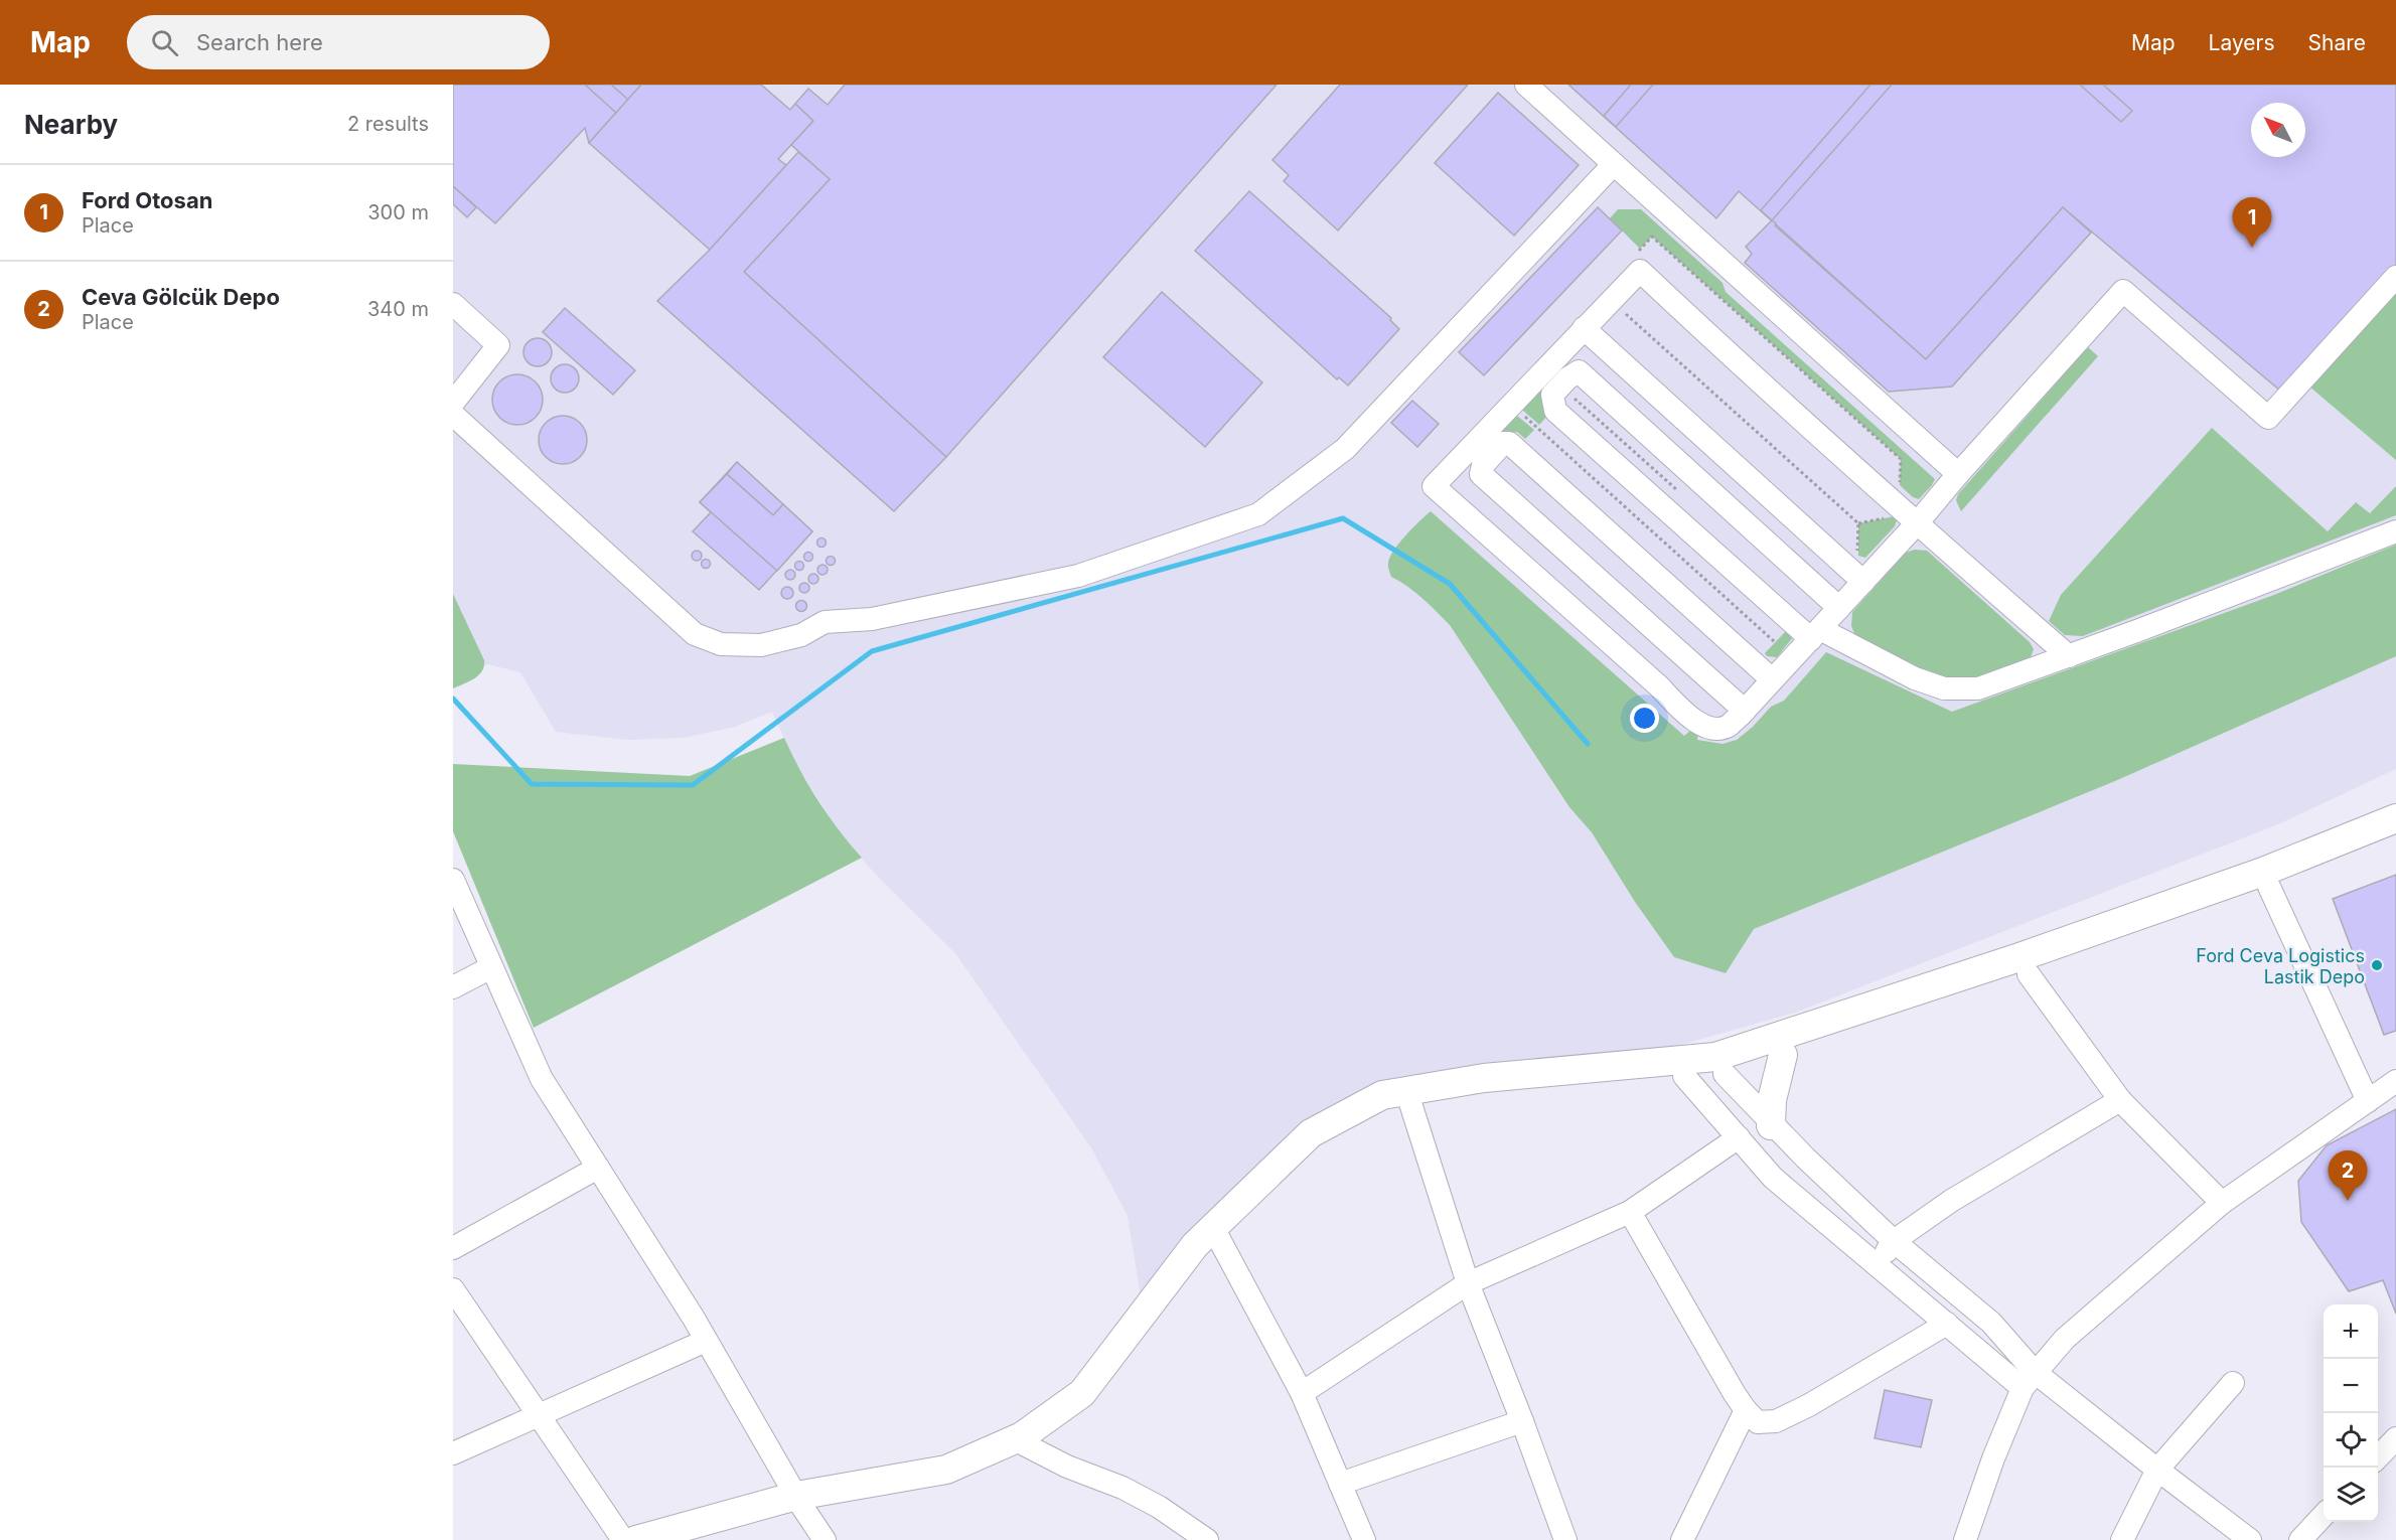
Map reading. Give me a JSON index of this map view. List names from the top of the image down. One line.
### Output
{"places":["Ford Ceva Logistics Lastik Depo"],"north":"top left","page":{"header":"Map","search":"Search here","nav":["Map","Layers","Share"],"heading":["Nearby","2 results"],"list":[{"mark":"1","name":"Ford Otosan","note":"Place","value":"300 m"},{"mark":"2","name":"Ceva Gölcük Depo","note":"Place","value":"340 m"}],"pins":["1","2"],"map_buttons":["+","−"]}}
